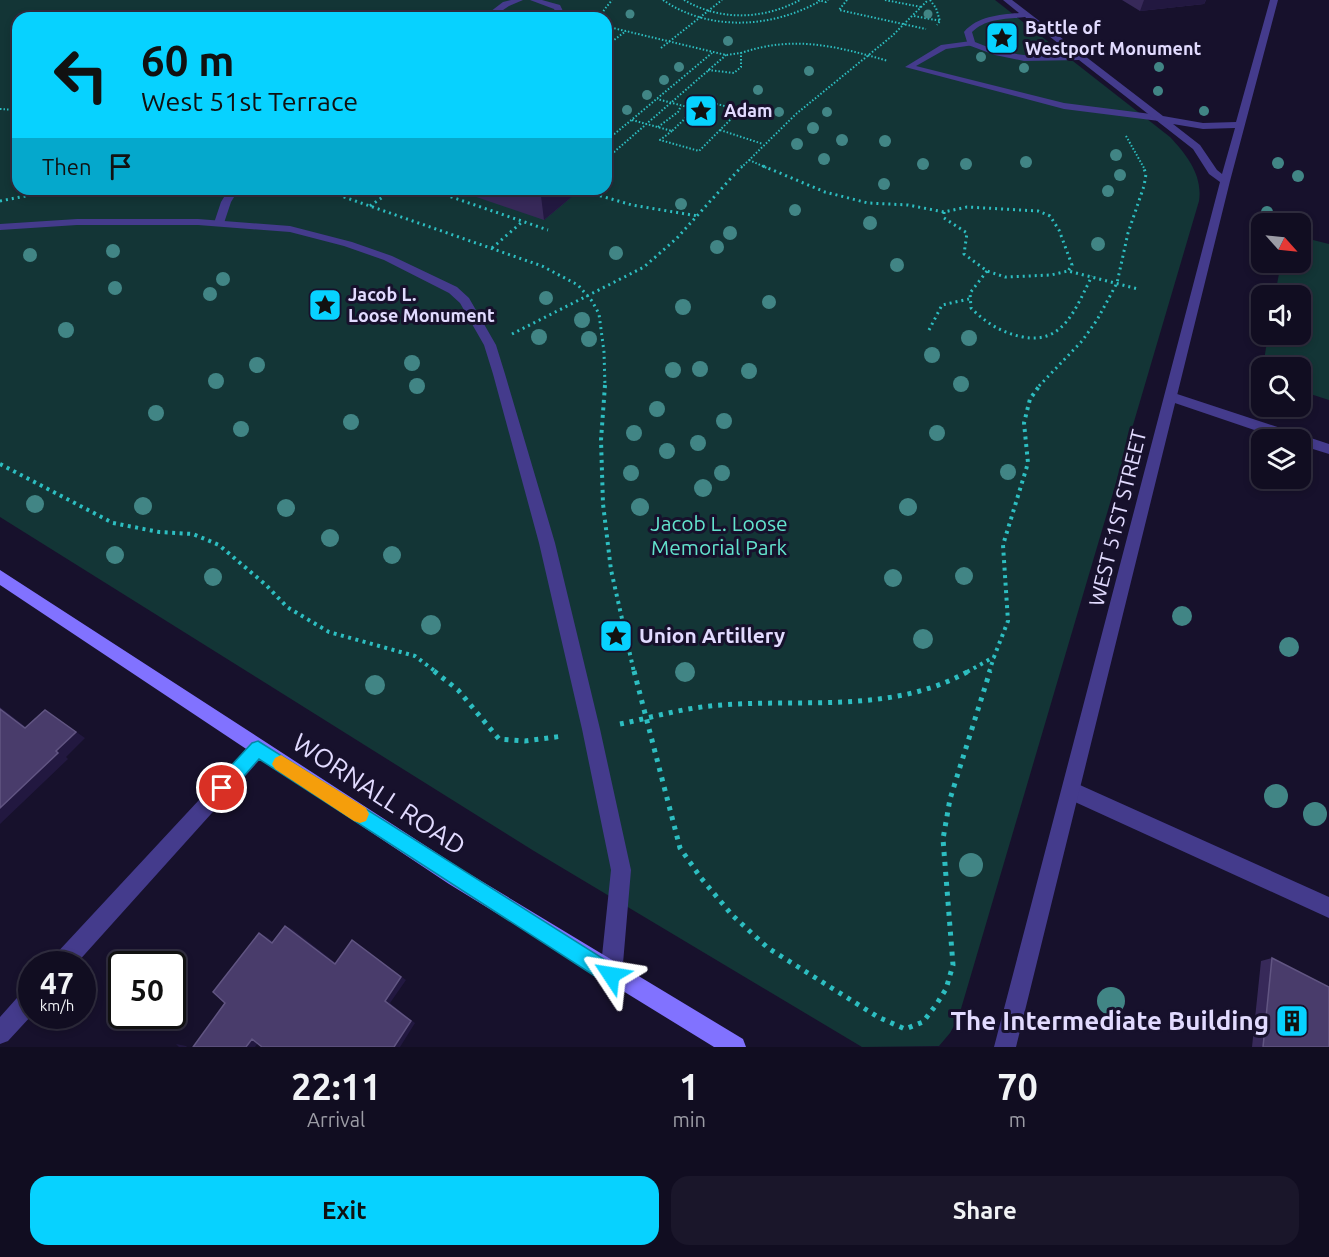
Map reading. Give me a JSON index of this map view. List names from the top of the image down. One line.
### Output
{"streets":{"main road":["WORNALL ROAD"],"street":["WEST 51ST STREET"]},"parks":["Jacob L. Loose Memorial Park"],"places":{"place":["Battle of Westport Monument","Adam","Jacob L. Loose Monument","Union Artillery"],"building":["The Intermediate Building"]},"north":"bottom right","page":{"turn":["60 m","West 51st Terrace"],"then":"Then","speed":"47 km/h","limit":"50","eta":["22:11","Arrival","1","min","70","m"],"buttons":["Exit","Share"]}}
